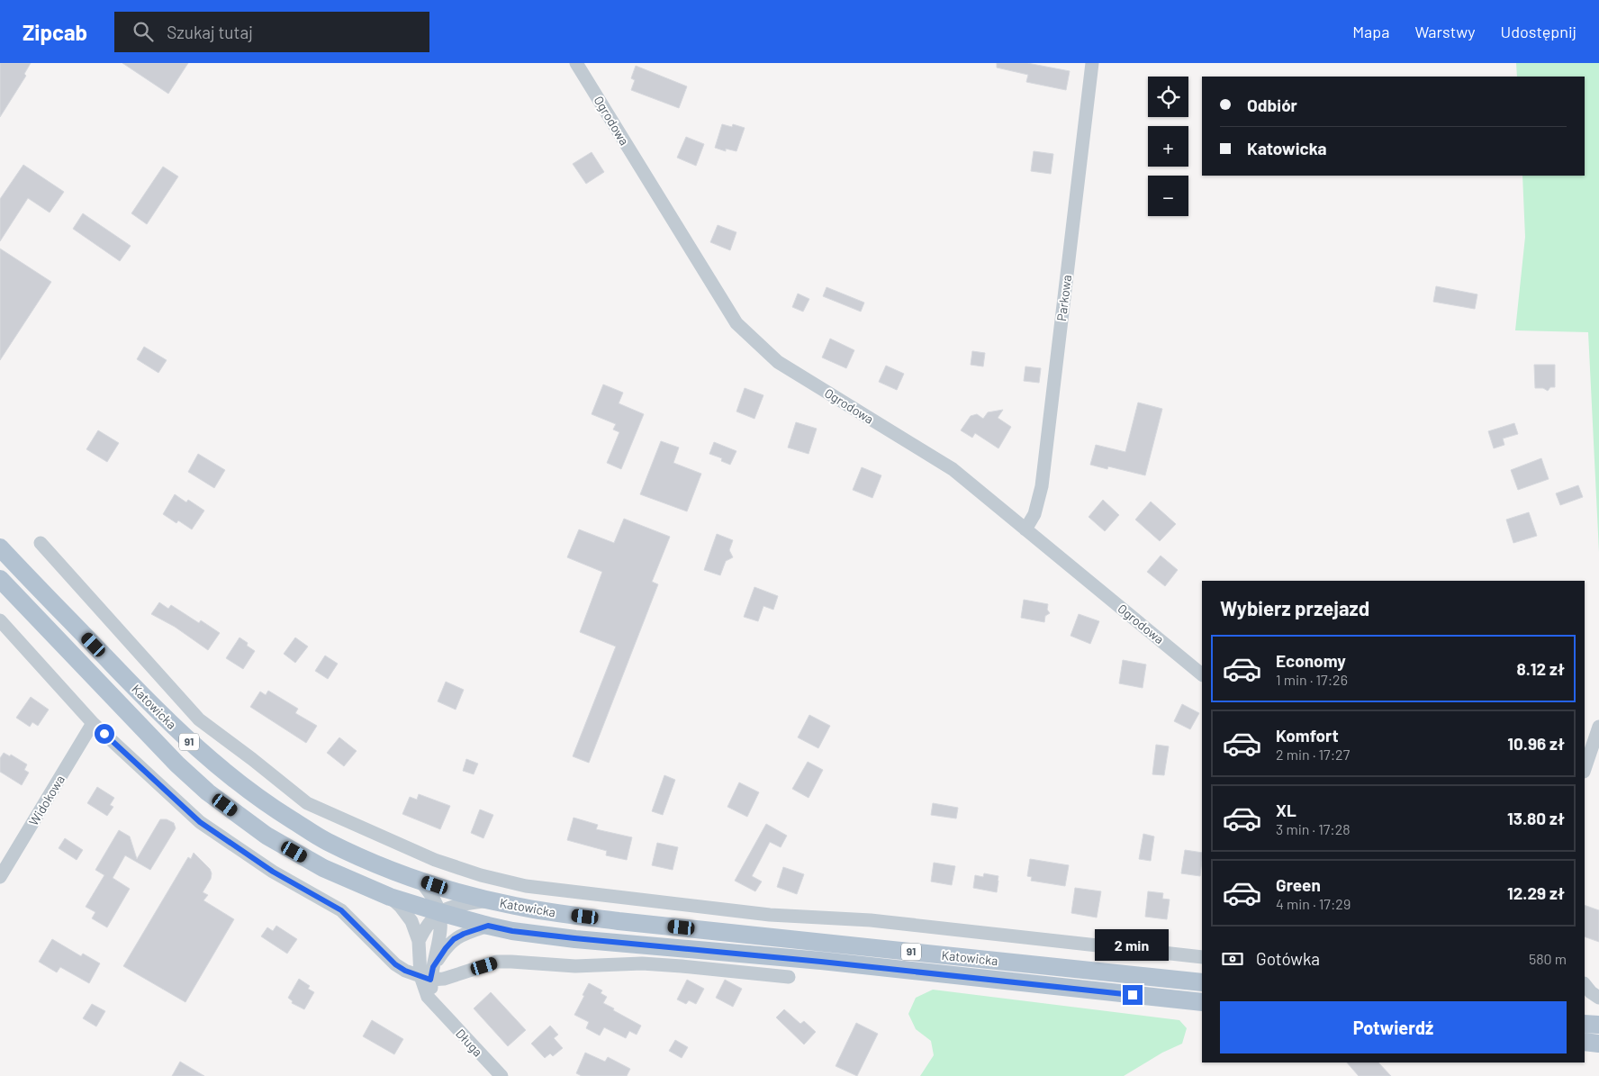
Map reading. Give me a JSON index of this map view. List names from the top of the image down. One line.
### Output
{"streets":{"main road":["Katowicka","91"],"street":["Ogrodowa","Parkowa","Widokowa","Długa"]},"crossings":[["Ogrodowa","Parkowa"],["Katowicka","Długa"]],"page":{"header":"Zipcab","search":"Szukaj tutaj","nav":["Mapa","Warstwy","Udostępnij"],"map_buttons":["+","−"],"banner":["Odbiór","Katowicka"],"heading":"Wybierz przejazd","list":[{"name":"Economy","note":"1 min · 17:26","value":"8.12 zł"},{"name":"Komfort","note":"2 min · 17:27","value":"10.96 zł"},{"name":"XL","note":"3 min · 17:28","value":"13.80 zł"},{"name":"Green","note":"4 min · 17:29","value":"12.29 zł"}],"bubble":"2 min","pay":["Gotówka","580 m"],"buttons":"Potwierdź"}}
